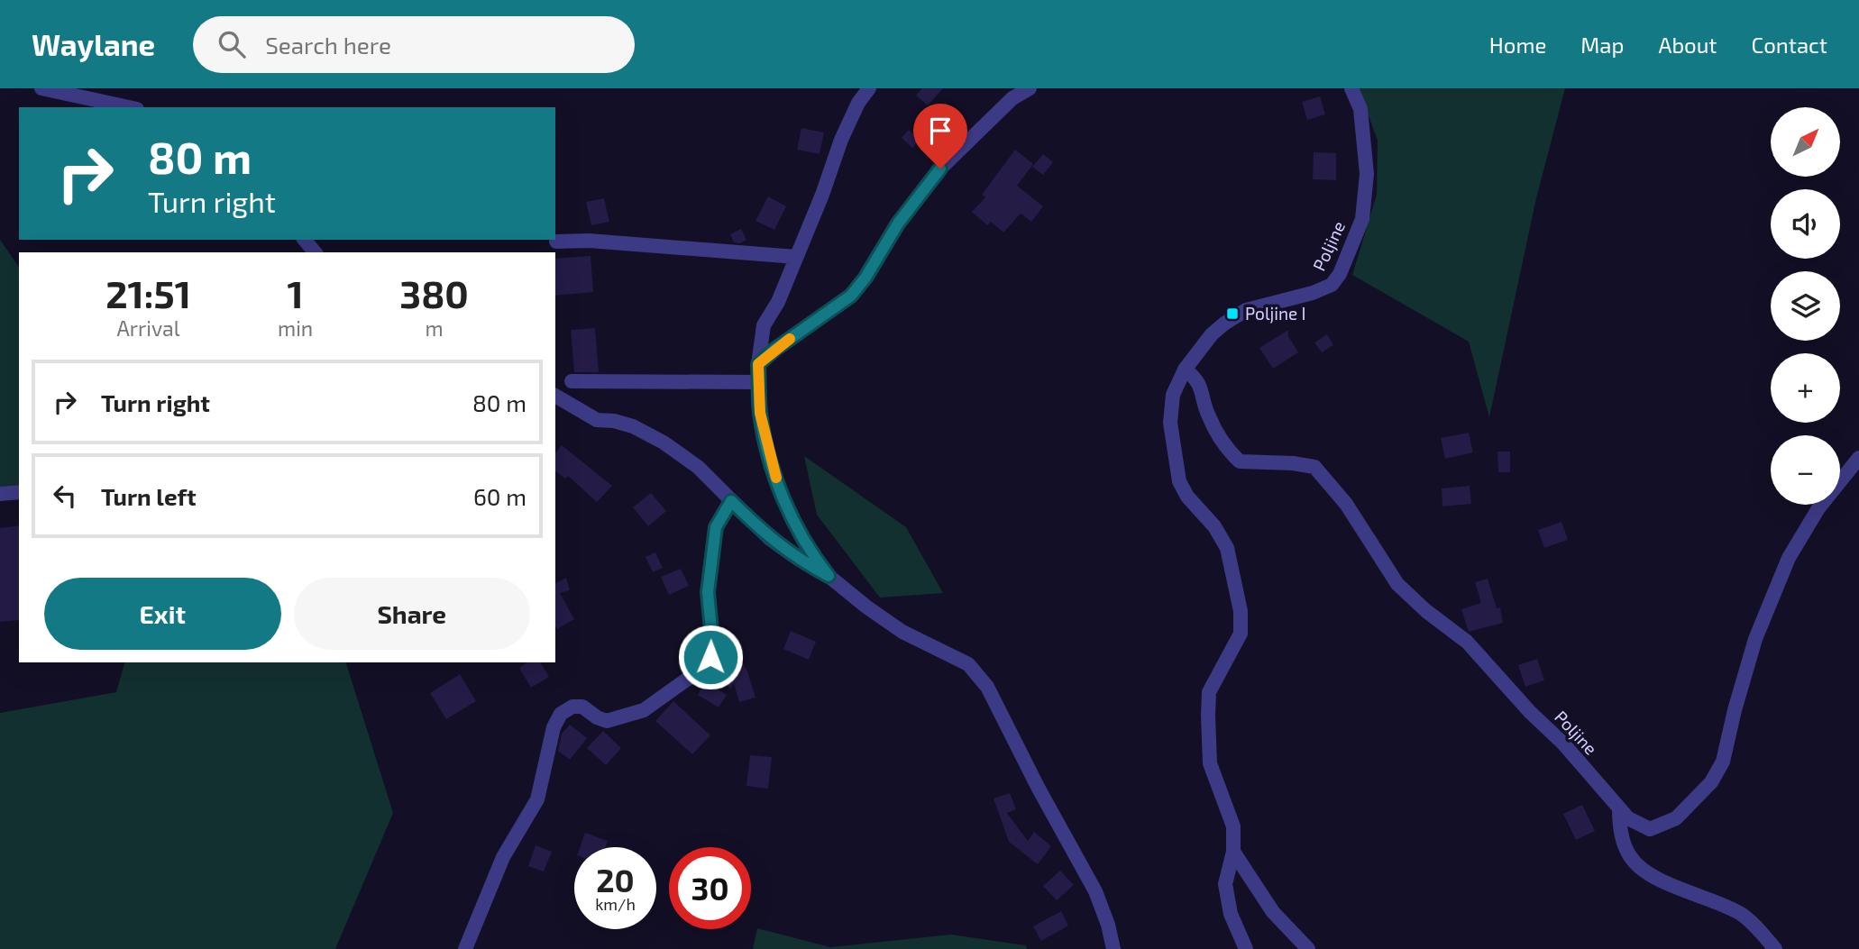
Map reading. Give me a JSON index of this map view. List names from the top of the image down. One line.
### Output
{"streets":{"street":["Poljine"]},"places":{"transit":["Poljine I"]},"north":"top right","page":{"header":"Waylane","search":"Search here","nav":["Home","Map","About","Contact"],"map_buttons":["+","−"],"turn":["80 m","Turn right"],"eta":["21:51","Arrival","1","min","380","m"],"list":[{"name":"Turn right","value":"80 m"},{"name":"Turn left","value":"60 m"}],"buttons":["Exit","Share"],"speed":"20 km/h","limit":"30"}}
